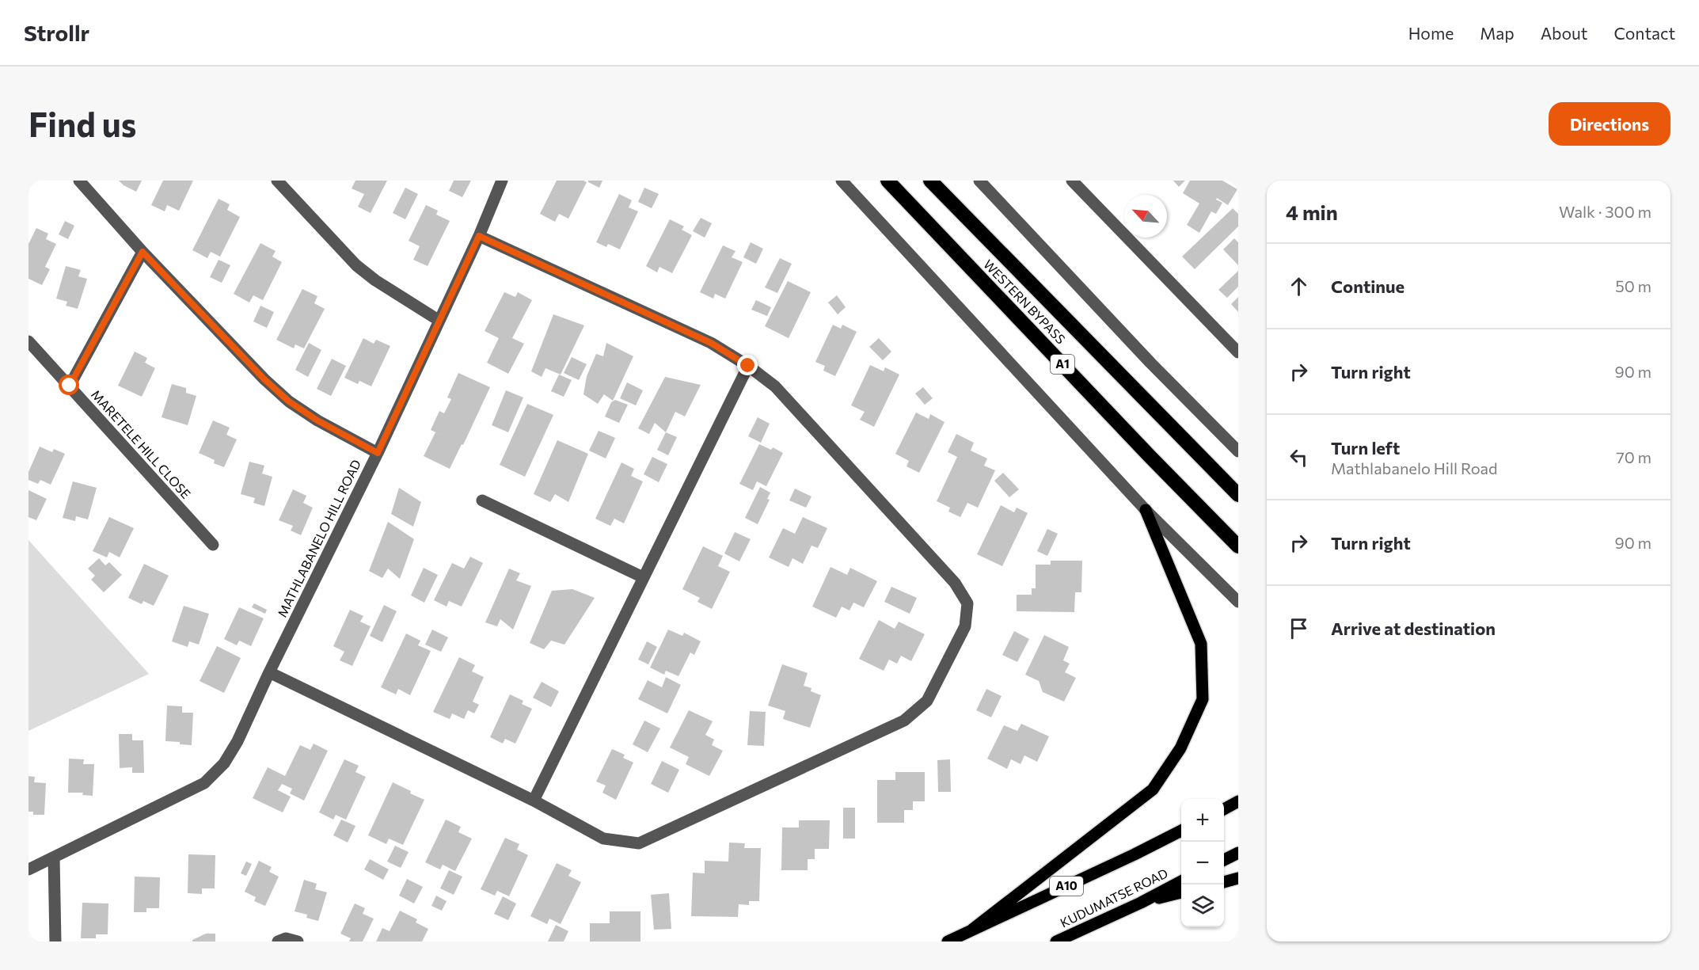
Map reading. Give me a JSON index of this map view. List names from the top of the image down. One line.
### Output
{"streets":{"highway":["WESTERN BYPASS","A1"],"main road":["A10","KUDUMATSE ROAD"],"street":["MARETELE HILL CLOSE","MATHLABANELO HILL ROAD"]},"north":"top left","page":{"header":"Strollr","nav":["Home","Map","About","Contact"],"buttons":"Directions","title":"Find us","heading":["4 min","Walk · 300 m"],"list":[["Continue","50 m"],["Turn right","90 m"],["Turn left","Mathlabanelo Hill Road","70 m"],["Turn right","90 m"],"Arrive at destination"],"map_buttons":["+","−"]}}
